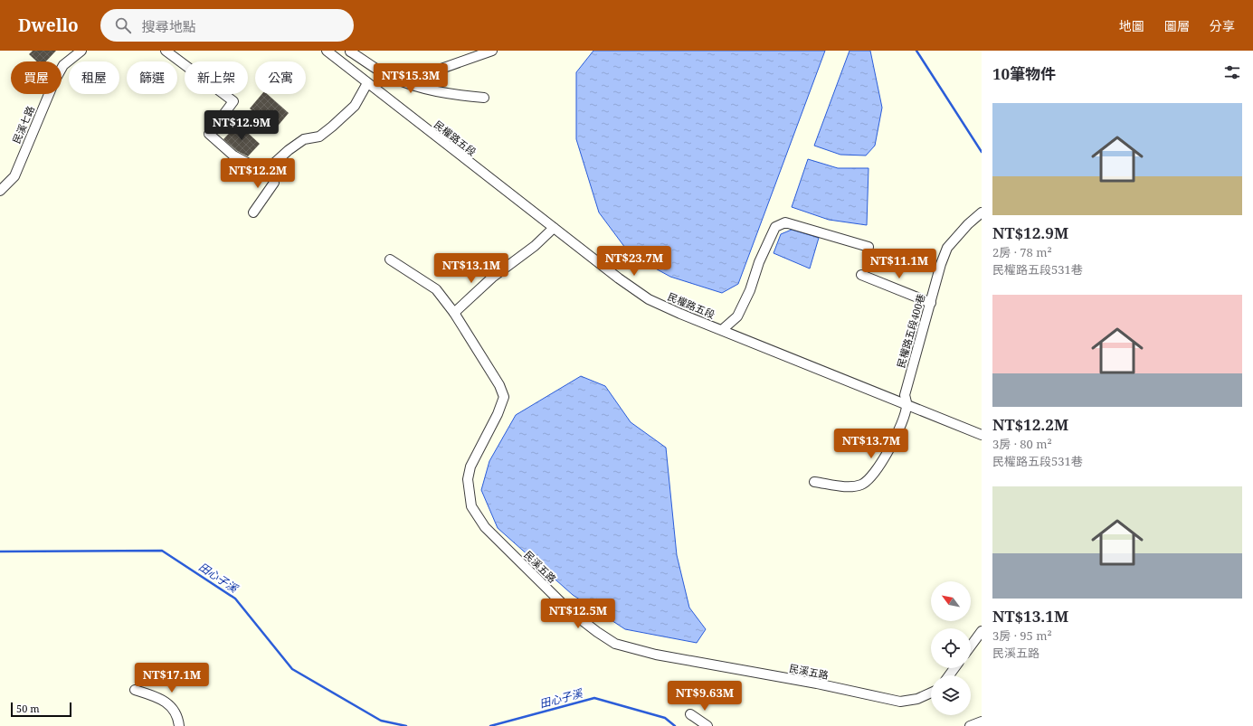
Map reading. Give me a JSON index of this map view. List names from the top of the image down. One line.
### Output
{"streets":{"street":["民溪七路","民權路五段","民權路五段400巷","民溪五路"]},"crossings":[["民權路五段","民權路五段400巷"]],"water":["田心子溪"],"scale_bar":"50 m","north":"top left","page":{"header":"Dwello","search":"搜尋地點","nav":["地圖","圖層","分享"],"heading":"10筆物件","chip":["買屋","租屋","篩選","新上架","公寓"],"price":["NT$15.3M","NT$12.9M","NT$12.2M","NT$23.7M","NT$11.1M","NT$13.1M","NT$13.7M","NT$12.5M","NT$17.1M","NT$9.63M"],"list":[{"name":"NT$12.9M","note":"2房 · 78 m² · 民權路五段531巷"},{"name":"NT$12.2M","note":"3房 · 80 m² · 民權路五段531巷"},{"name":"NT$13.1M","note":"3房 · 95 m² · 民溪五路"}],"scale":"50 m"}}
